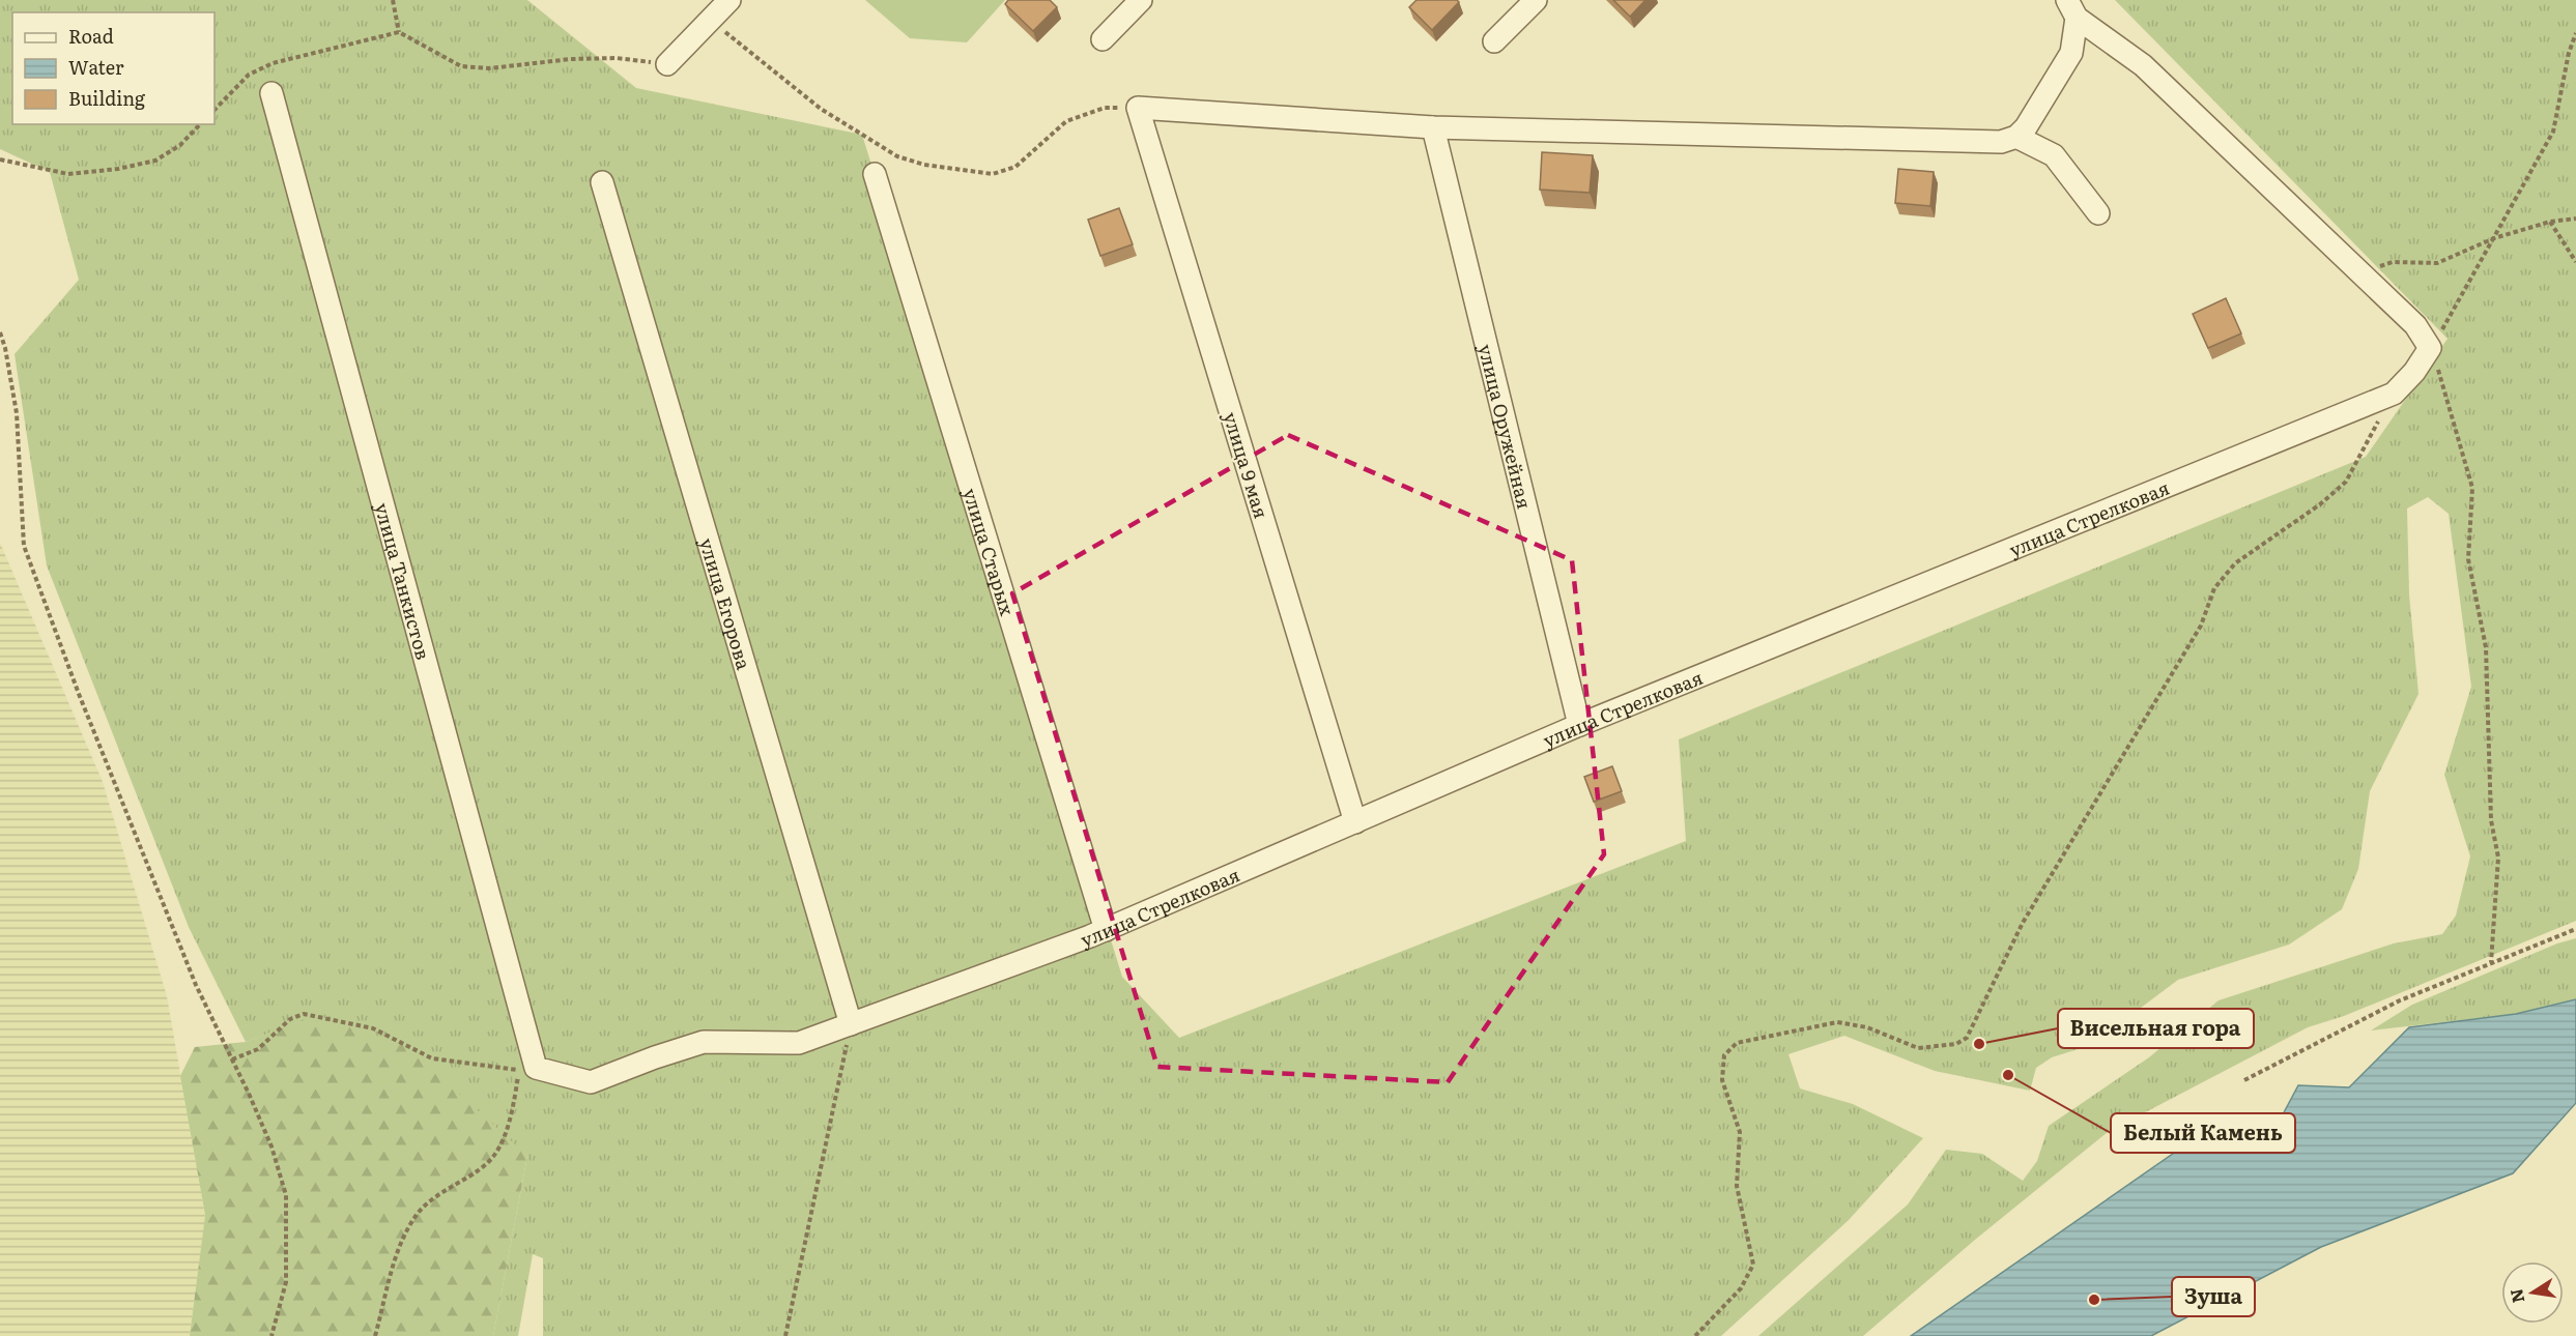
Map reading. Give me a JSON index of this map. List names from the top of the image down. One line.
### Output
{"streets":{"street":["улица Оружейная","улица 9 мая","улица Стрелковая","улица Старых","улица Танкистов","улица Егорова"]},"crossings":[["улица Оружейная","улица Стрелковая"],["улица 9 мая","улица Стрелковая"],["улица Стрелковая","улица Старых"],["улица Стрелковая","улица Танкистов"],["улица Стрелковая","улица Егорова"]],"places":["Висельная гора","Белый Камень","Зуша"],"legend":["Road","Water","Building"],"north":"left"}
